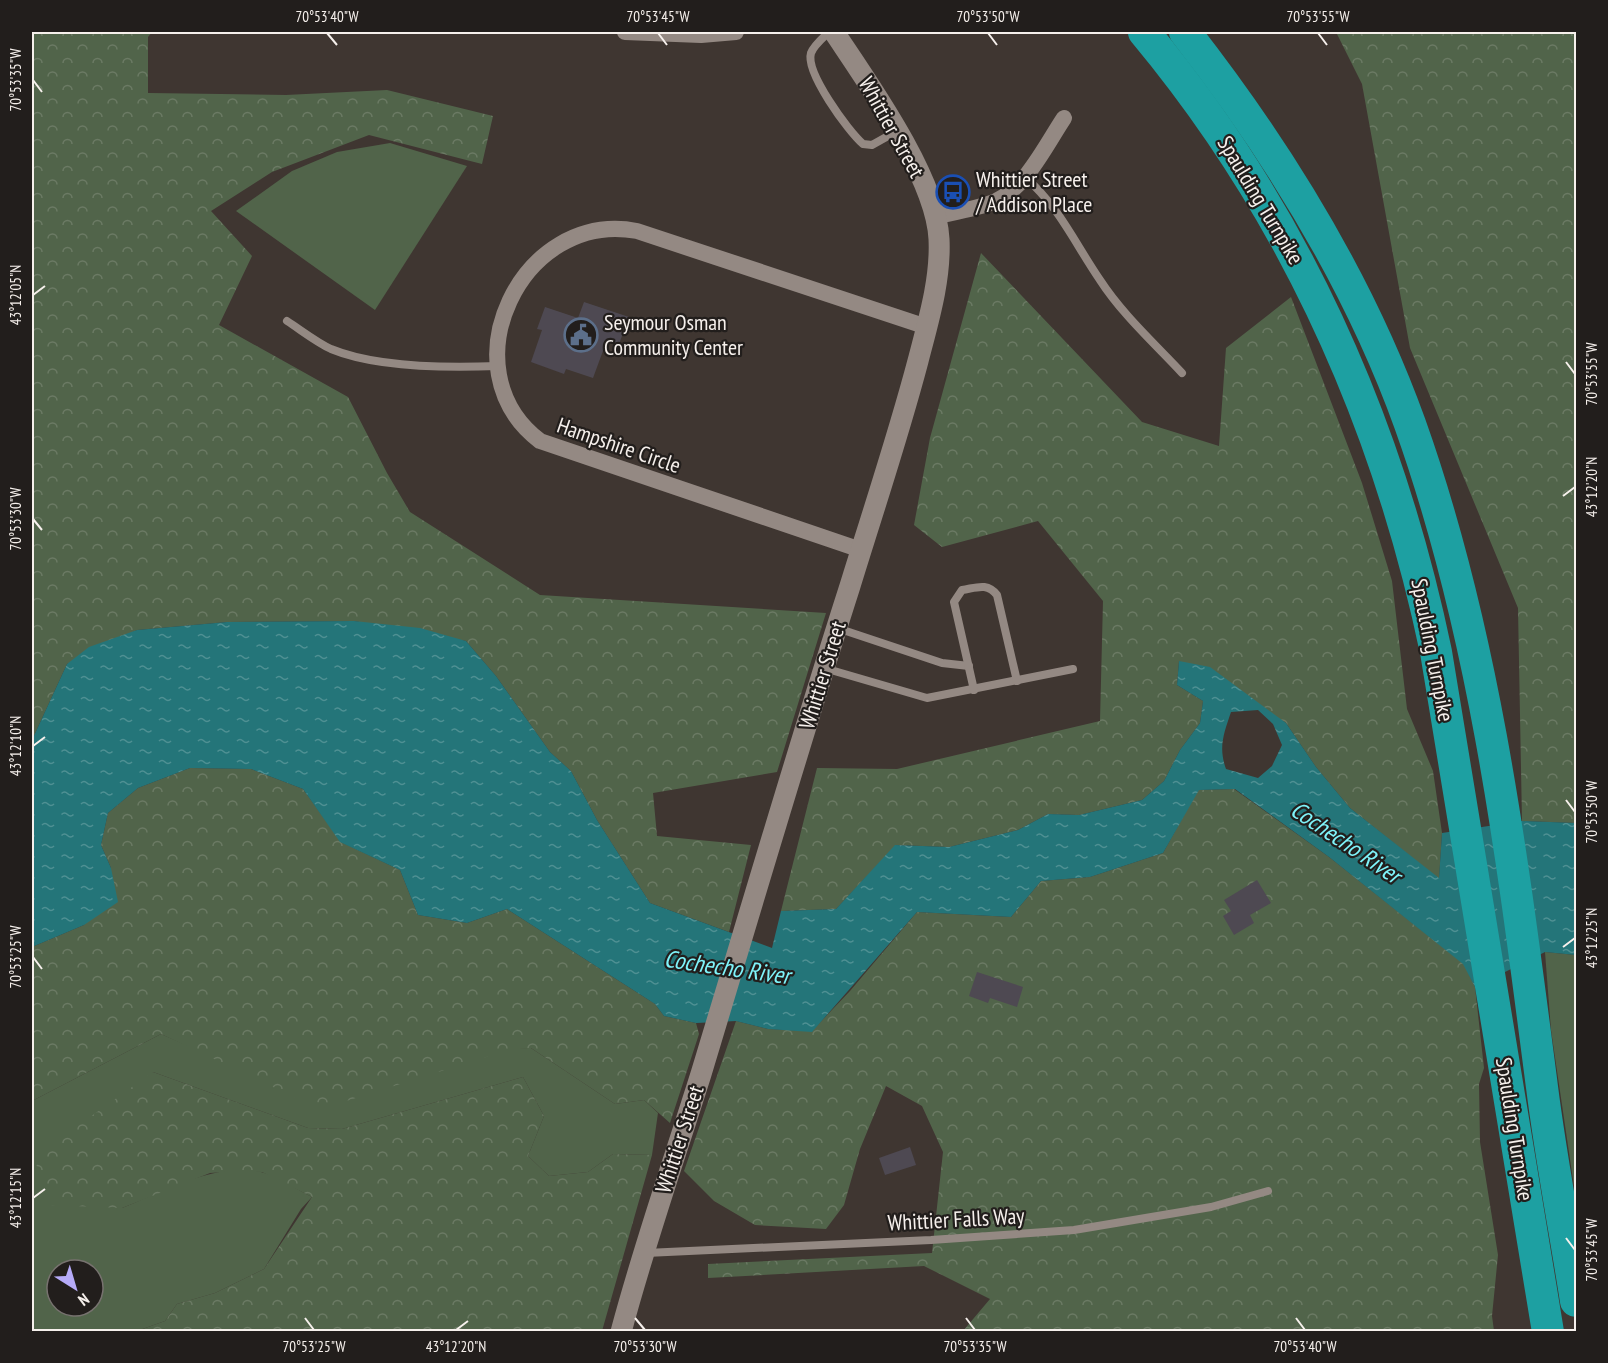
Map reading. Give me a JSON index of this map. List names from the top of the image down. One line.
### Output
{"streets":{"highway":["Spaulding Turnpike"],"street":["Whittier Street","Hampshire Circle"],"lane":["Whittier Falls Way"]},"crossings":[["Whittier Street","Hampshire Circle"],["Whittier Street","Whittier Falls Way"]],"water":["Cochecho River"],"places":{"bus stop":["Whittier Street / Addison Place"],"public building":["Seymour Osman Community Center"]},"north":"bottom right","coordinates":["70°53'40\"W","70°53'45\"W","70°53'50\"W","70°53'55\"W","70°53'35\"W","43°12'05\"N","43°12'20\"N","70°53'30\"W","43°12'10\"N","43°12'25\"N","70°53'25\"W","43°12'15\"N"]}
